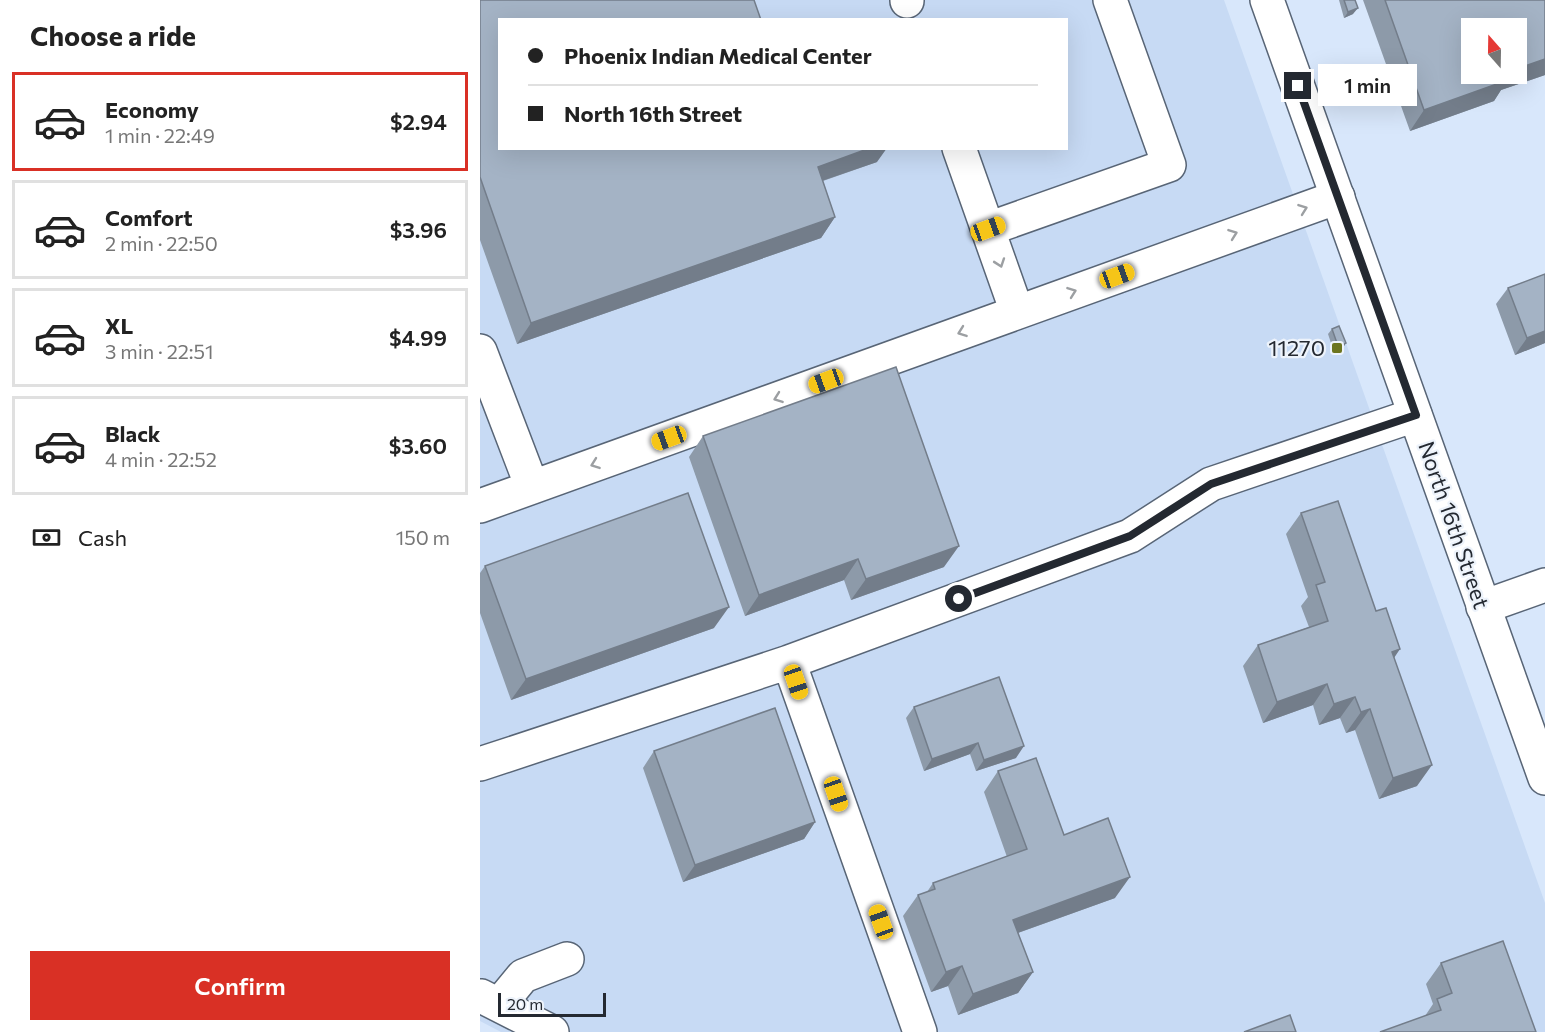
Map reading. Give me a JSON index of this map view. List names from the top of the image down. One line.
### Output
{"streets":{"main road":["North 16th Street"]},"places":{"transit":["11270"]},"scale_bar":"20 m","north":"top","page":{"heading":"Choose a ride","banner":["Phoenix Indian Medical Center","North 16th Street"],"bubble":"1 min","list":[{"name":"Economy","note":"1 min · 22:49","value":"$2.94"},{"name":"Comfort","note":"2 min · 22:50","value":"$3.96"},{"name":"XL","note":"3 min · 22:51","value":"$4.99"},{"name":"Black","note":"4 min · 22:52","value":"$3.60"}],"pay":["Cash","150 m"],"buttons":"Confirm","scale":"20 m"}}
